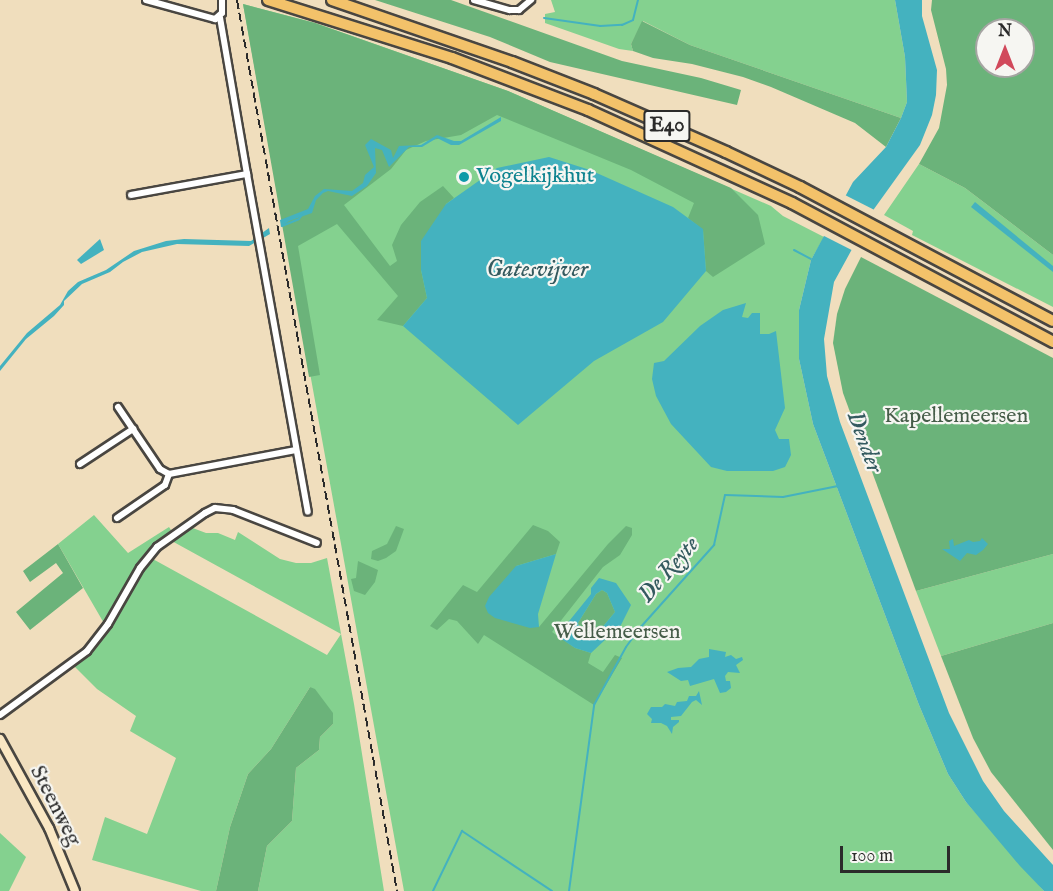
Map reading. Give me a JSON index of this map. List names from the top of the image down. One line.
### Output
{"streets":{"highway":["E40"],"main road":["Steenweg"]},"water":["Gatesvijver","Dender","De Reyte"],"parks":["Kapellemeersen","Wellemeersen"],"places":["Vogelkijkhut"],"scale_bar":"100 m","north":"top"}
